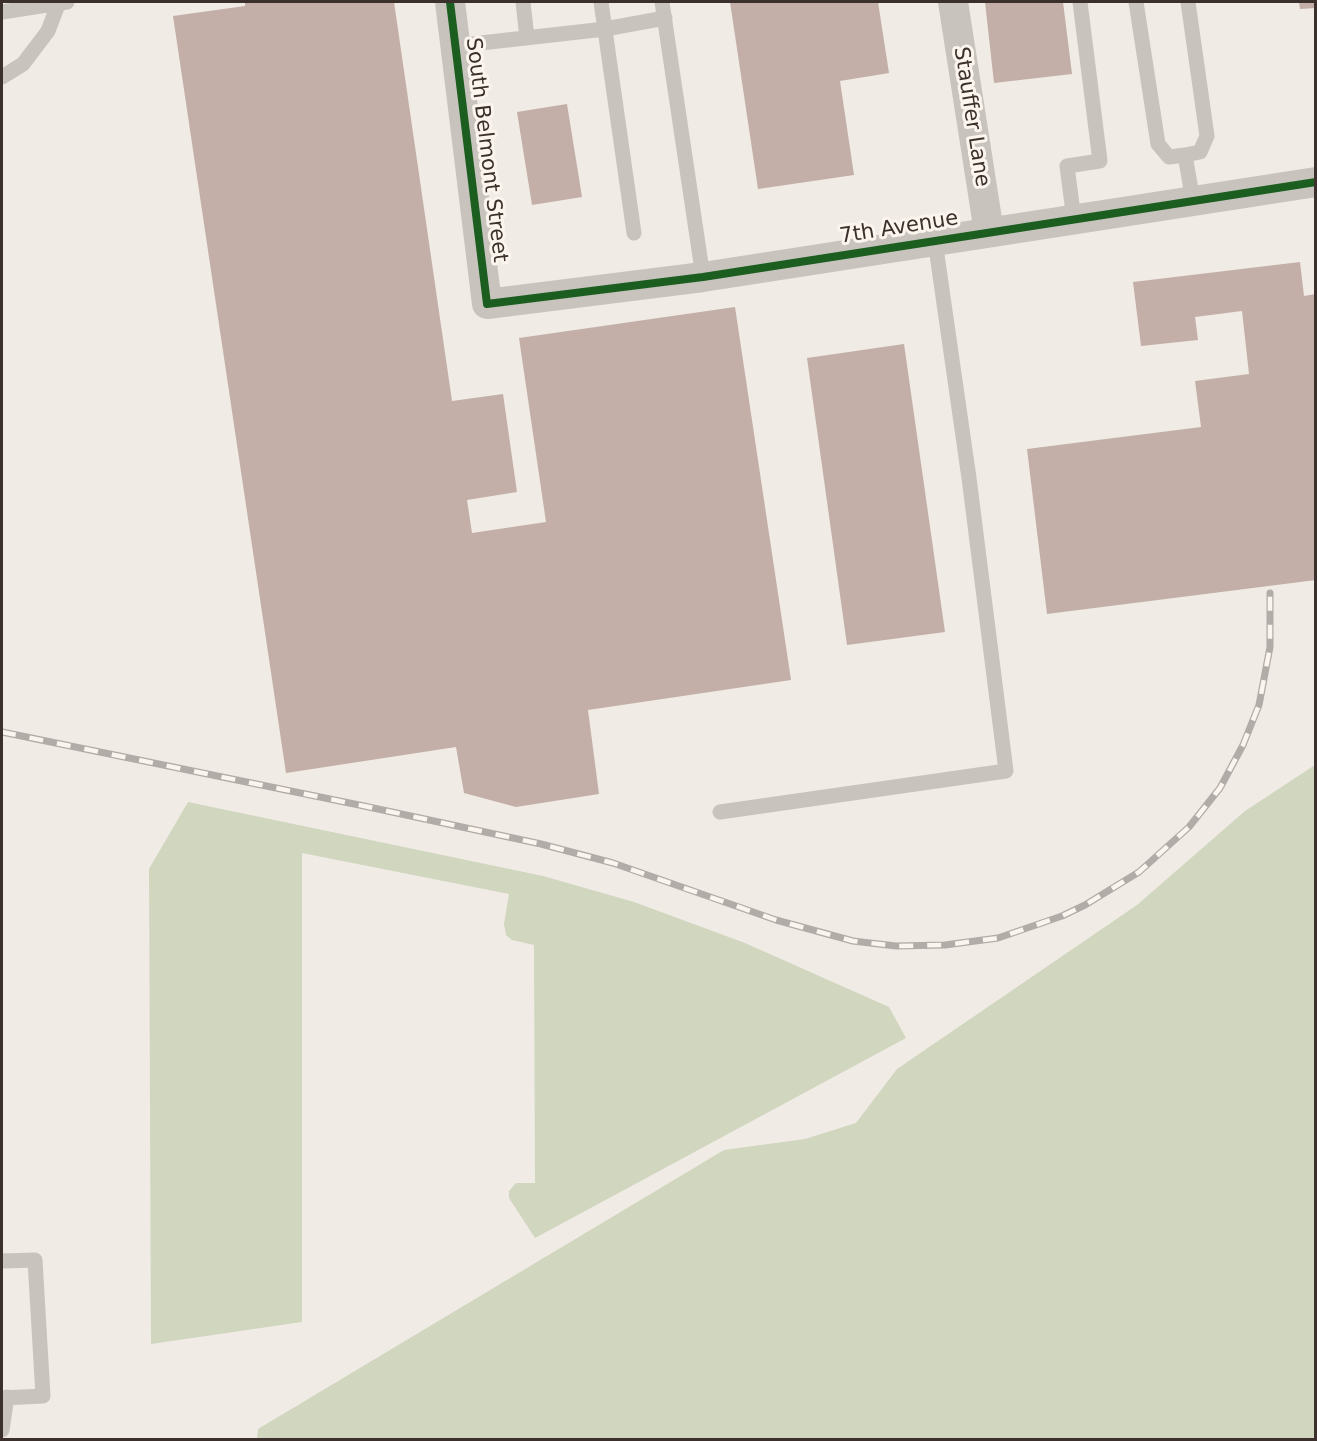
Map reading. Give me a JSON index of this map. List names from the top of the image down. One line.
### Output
{"streets":{"street":["Stauffer Lane","South Belmont Street","7th Avenue"]},"crossings":[["Stauffer Lane","7th Avenue"],["South Belmont Street","7th Avenue"]]}
